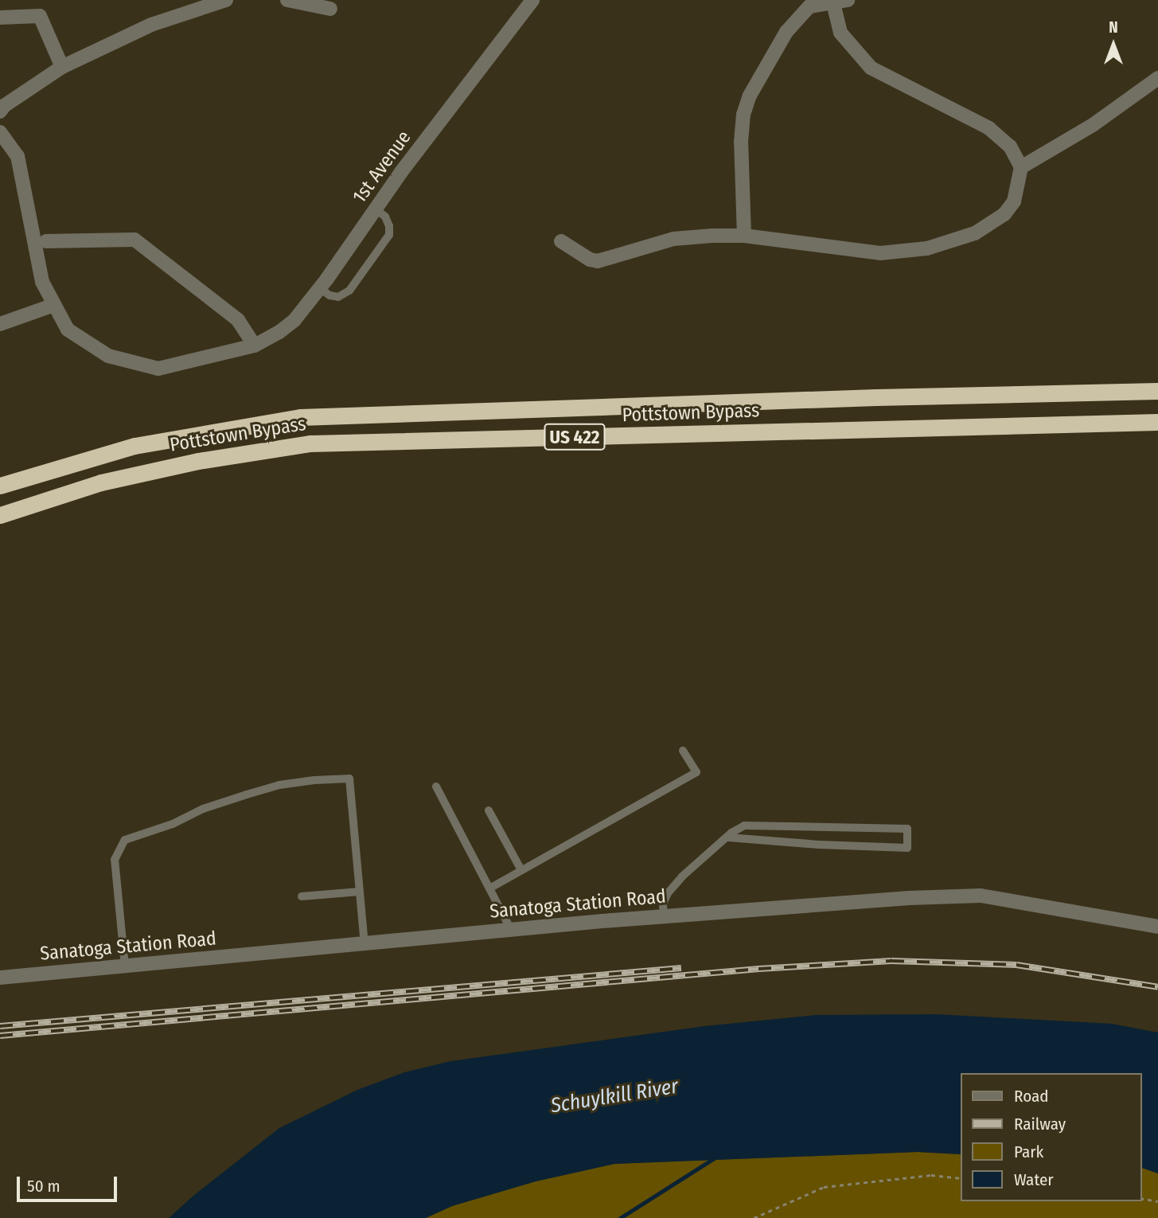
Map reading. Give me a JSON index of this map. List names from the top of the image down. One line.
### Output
{"streets":{"highway":["Pottstown Bypass","US 422"],"street":["1st Avenue","Sanatoga Station Road"]},"water":["Schuylkill River"],"legend":["Road","Railway","Park","Water"],"scale_bar":"50 m","north":"top"}
